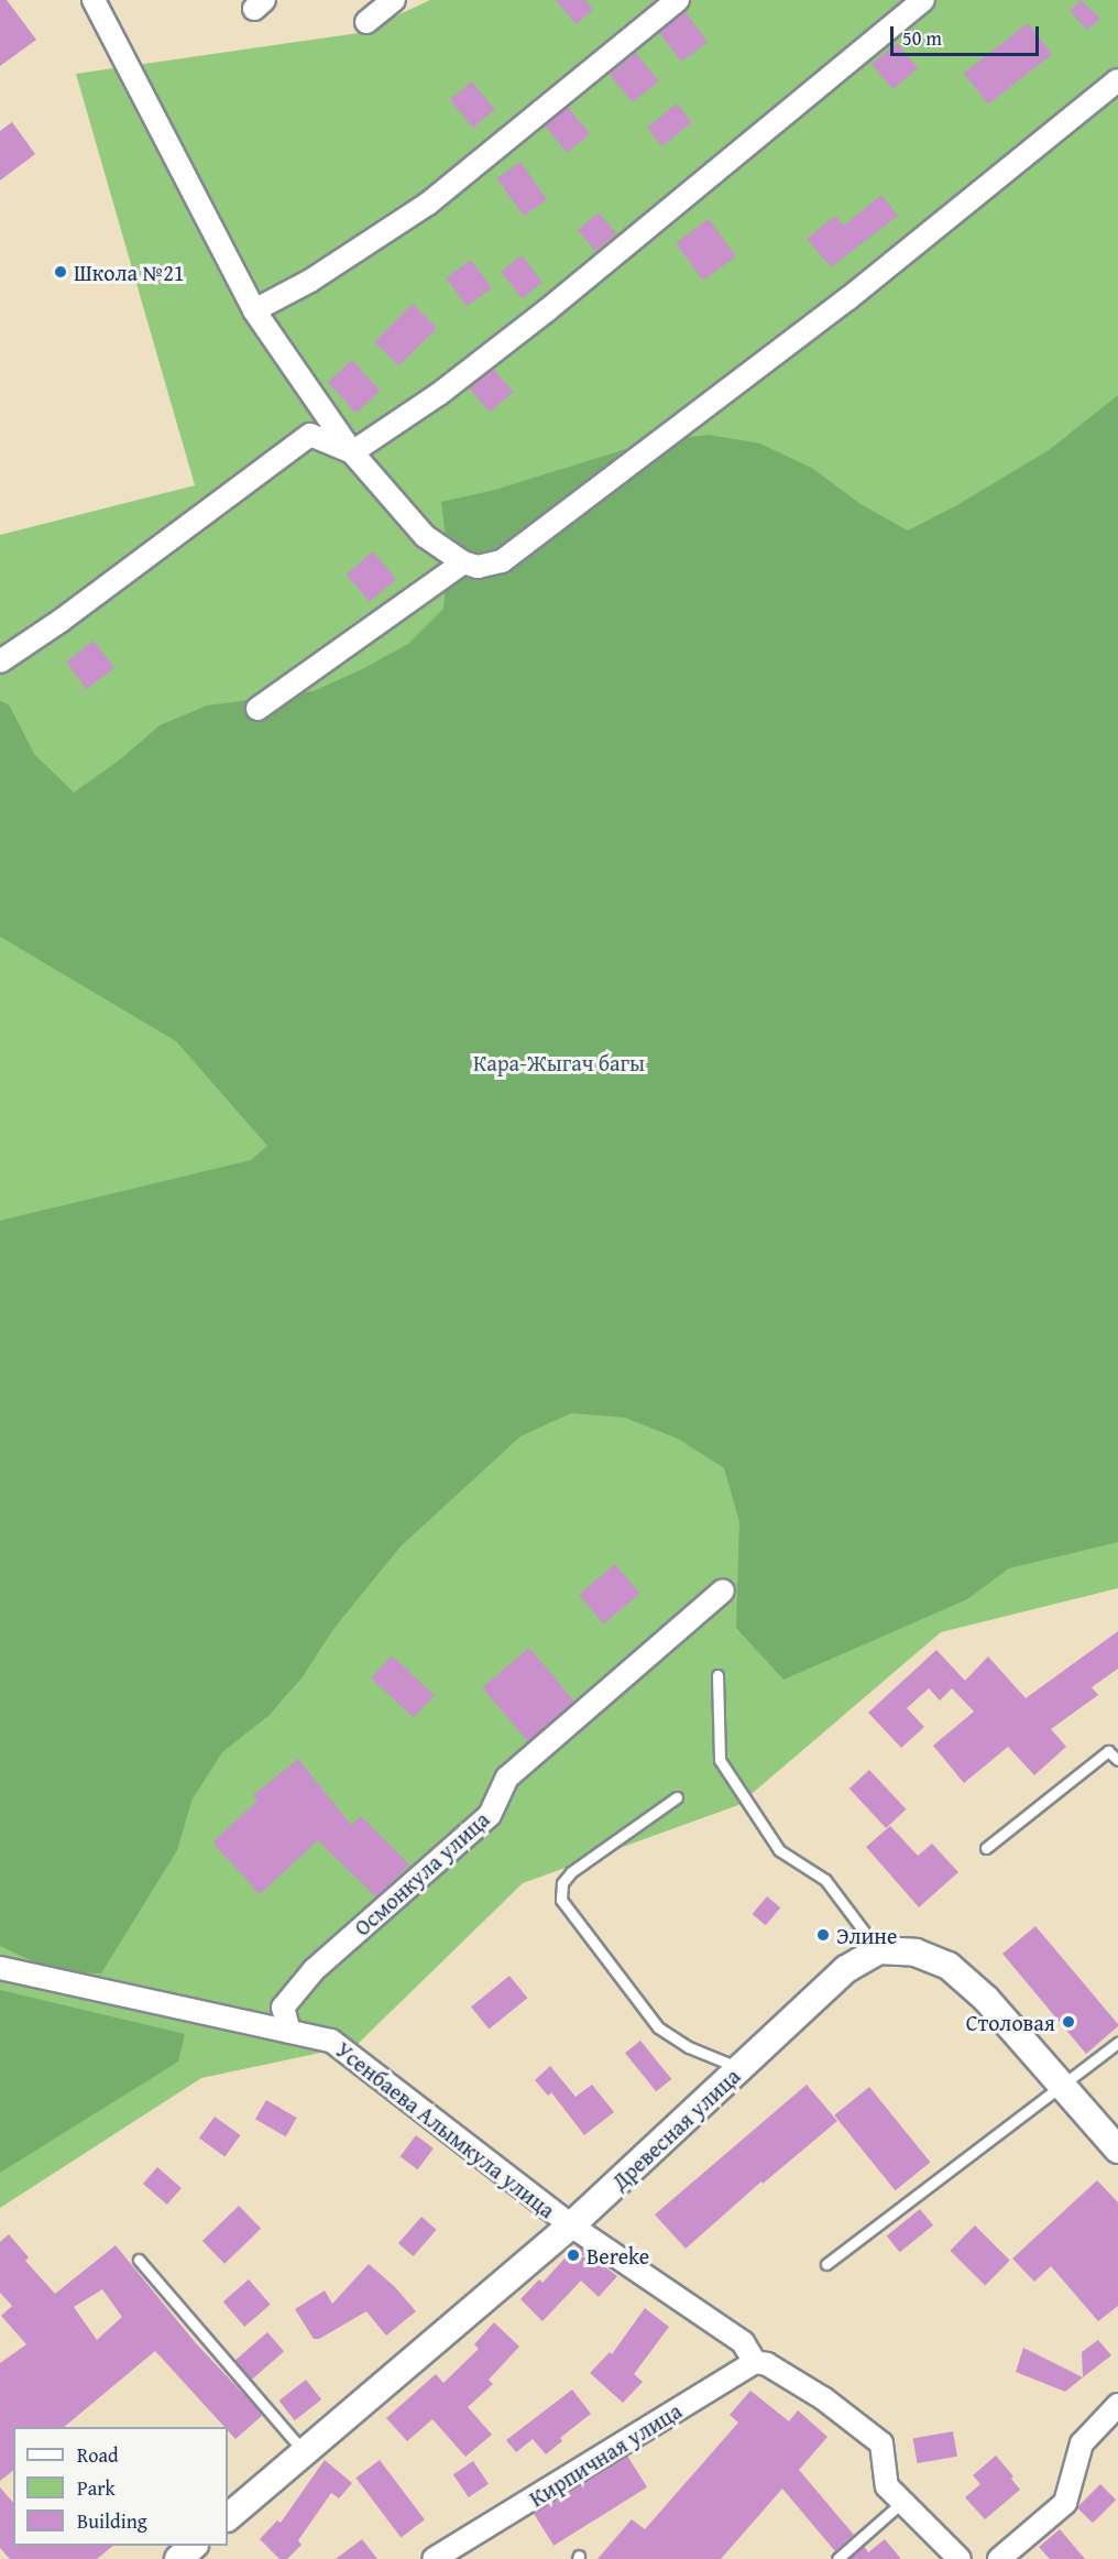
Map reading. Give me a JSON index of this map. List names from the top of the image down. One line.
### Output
{"streets":{"street":["Осмонкула улица","Древесная улица","Усенбаева Алымкула улица","Кирпичная улица"]},"crossings":[["Осмонкула улица","Усенбаева Алымкула улица"],["Древесная улица","Усенбаева Алымкула улица"],["Усенбаева Алымкула улица","Кирпичная улица"]],"parks":["Кара-Жыгач багы"],"places":["Школа №21","Элине","Столовая","Bereke"],"legend":["Road","Park","Building"],"scale_bar":"50 m"}
